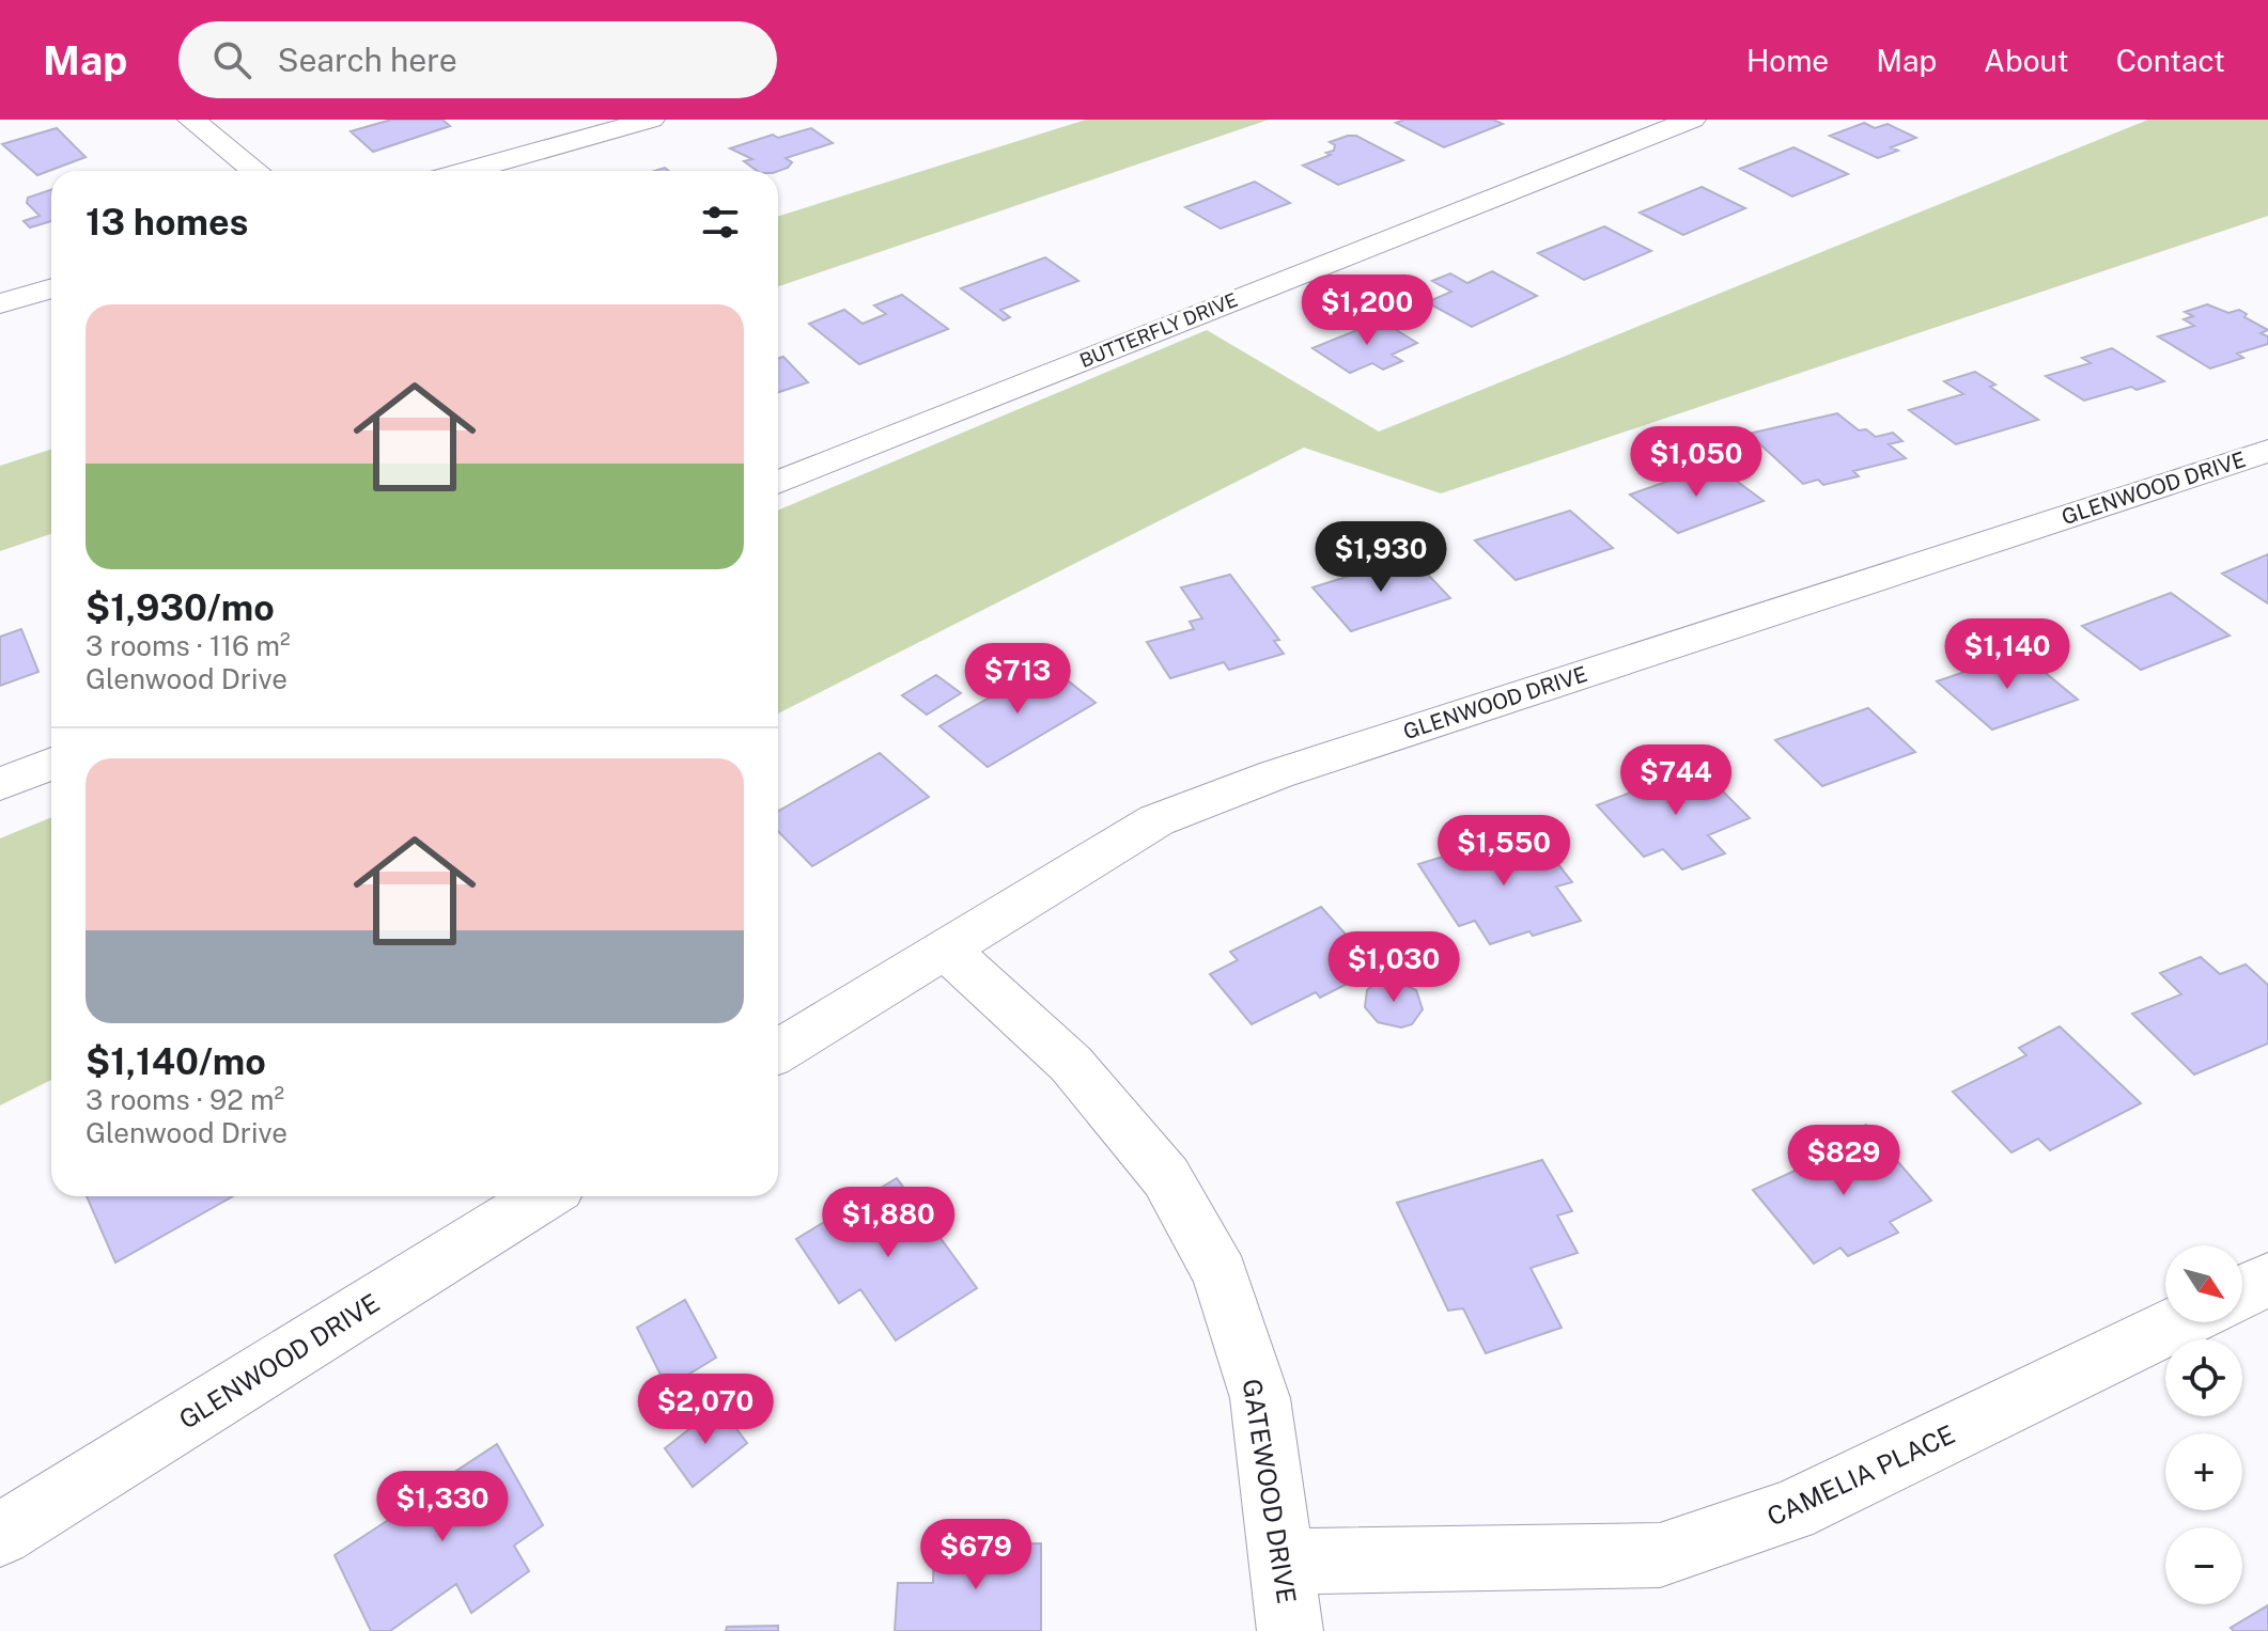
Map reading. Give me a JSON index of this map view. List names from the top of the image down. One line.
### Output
{"streets":{"street":["BUTTERFLY DRIVE","GLENWOOD DRIVE","CAMELIA PLACE","GATEWOOD DRIVE"]},"crossings":[["GLENWOOD DRIVE","GATEWOOD DRIVE"],["CAMELIA PLACE","GATEWOOD DRIVE"]],"north":"bottom right","page":{"header":"Map","search":"Search here","nav":["Home","Map","About","Contact"],"heading":"13 homes","list":[{"name":"$1,930/mo","note":"3 rooms · 116 m² · Glenwood Drive"},{"name":"$1,140/mo","note":"3 rooms · 92 m² · Glenwood Drive"}],"price":["$1,200","$1,050","$1,930","$1,140","$713","$744","$1,550","$1,030","$829","$1,880","$2,070","$1,330","$679"],"map_buttons":["+","−"]}}
